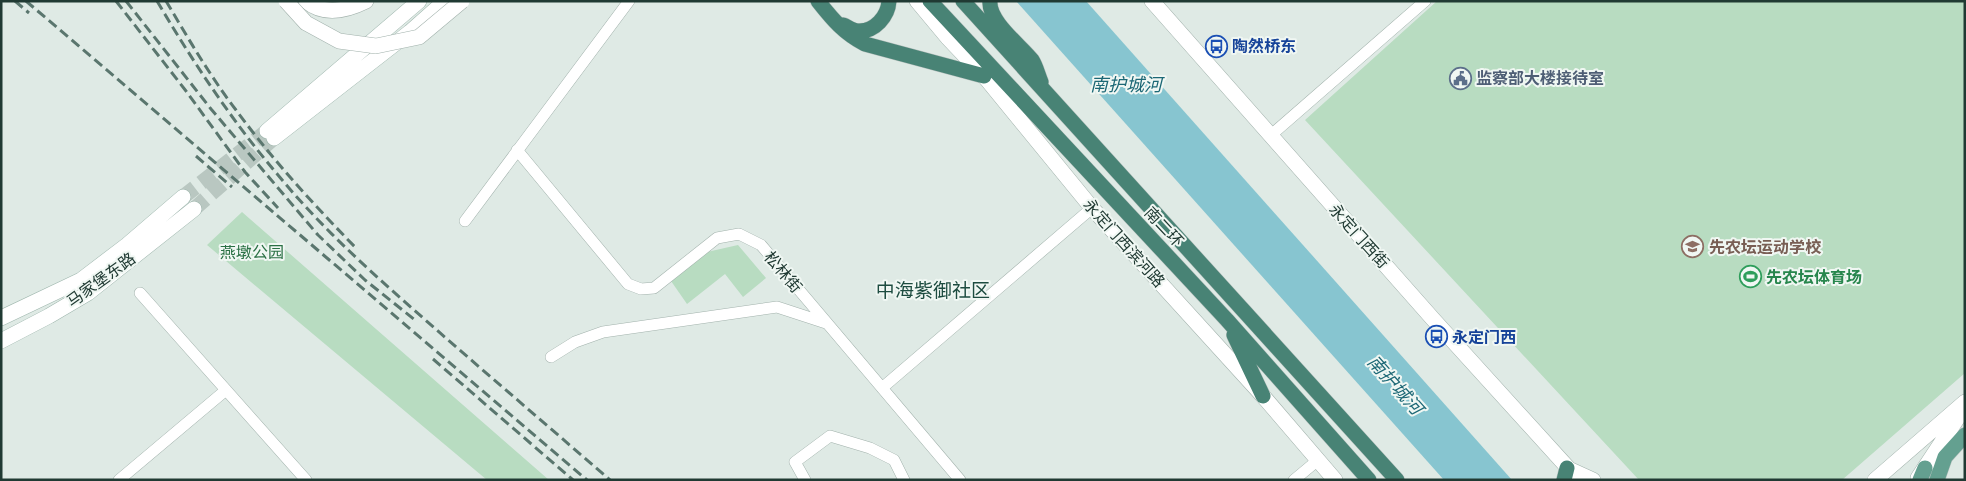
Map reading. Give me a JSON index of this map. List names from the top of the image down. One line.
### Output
{"streets":{"highway":["南二环"],"street":["永定门西街","永定门西滨河路","松林街","马家堡东路"]},"districts":["中海紫御社区"],"water":["南护城河"],"parks":["燕墩公园"],"places":{"bus stop":["陶然桥东","永定门西"],"public building":["监察部大楼接待室"],"school or university":["先农坛运动学校"],"sports":["先农坛体育场"]}}
